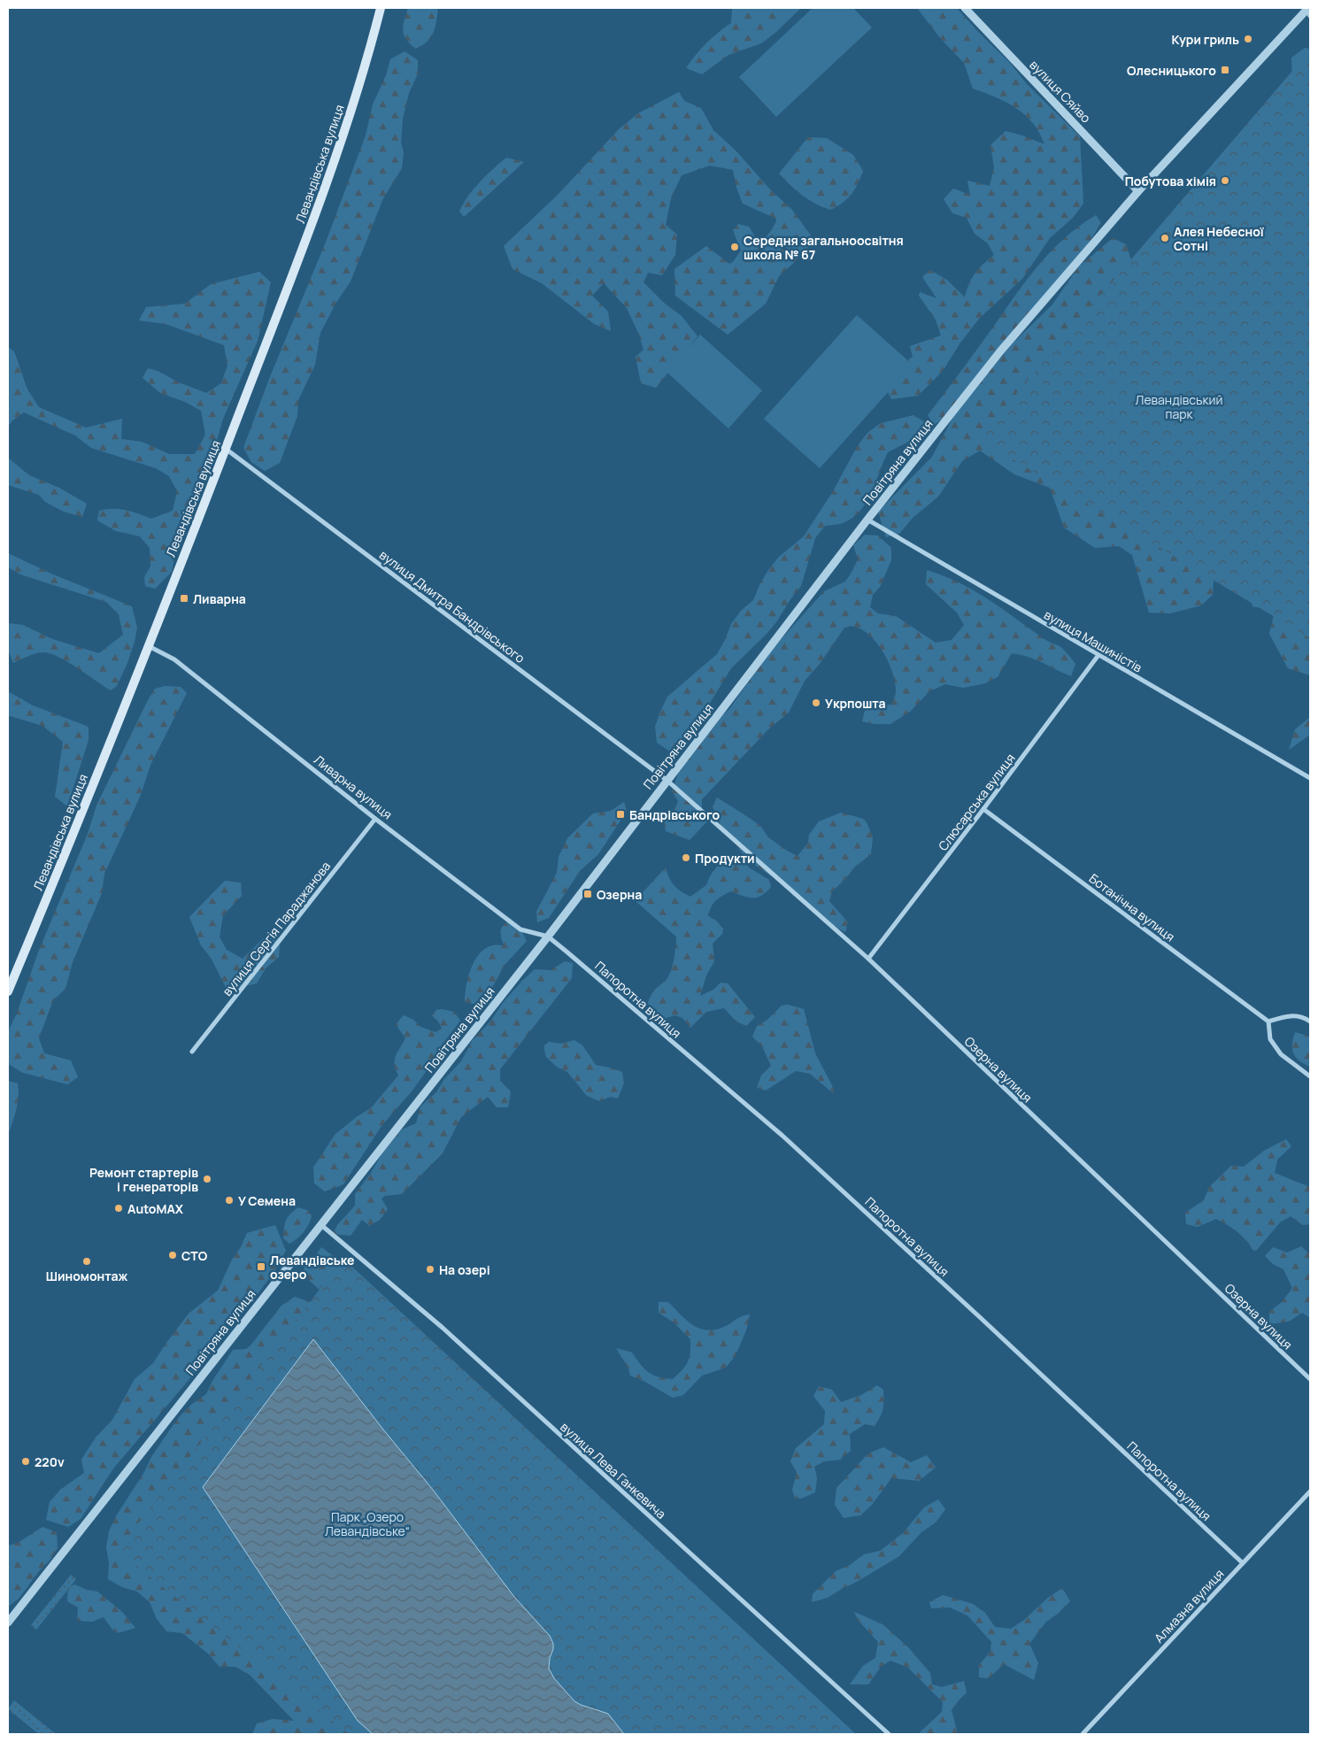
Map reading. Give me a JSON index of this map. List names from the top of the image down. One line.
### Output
{"streets":{"main road":["Левандівська вулиця"],"street":["вулиця Сяйво","Повітряна вулиця","вулиця Дмитра Бандрівського","вулиця Машиністів","Ливарна вулиця","Слюсарська вулиця","Ботанічна вулиця","вулиця Сергія Параджанова","Папоротна вулиця","Озерна вулиця","вулиця Лева Ганкевича","Алмазна вулиця"]},"crossings":[["вулиця Сяйво","Повітряна вулиця"],["Левандівська вулиця","вулиця Дмитра Бандрівського"],["Левандівська вулиця","Ливарна вулиця"],["Повітряна вулиця","вулиця Дмитра Бандрівського"],["Повітряна вулиця","вулиця Машиністів"],["Повітряна вулиця","Ливарна вулиця"],["Повітряна вулиця","Папоротна вулиця"],["Повітряна вулиця","Озерна вулиця"],["Повітряна вулиця","вулиця Лева Ганкевича"],["вулиця Дмитра Бандрівського","Озерна вулиця"],["вулиця Машиністів","Слюсарська вулиця"],["Ливарна вулиця","вулиця Сергія Параджанова"],["Ливарна вулиця","Папоротна вулиця"],["Слюсарська вулиця","Ботанічна вулиця"],["Слюсарська вулиця","Озерна вулиця"],["Папоротна вулиця","Алмазна вулиця"]],"parks":["Левандівський парк","Парк „Озеро Левандівське“"],"places":{"other":["Кури гриль","Побутова хімія","Алея Небесної Сотні","Середня загальноосвітня школа № 67","Укрпошта","Продукти","Ремонт стартерів і генераторів","У Семена","AutoMAX","СТО","Шиномонтаж","На озері","220v"],"transit":["Олесницького","Ливарна","Бандрівського","Озерна","Левандівське озеро"]}}
